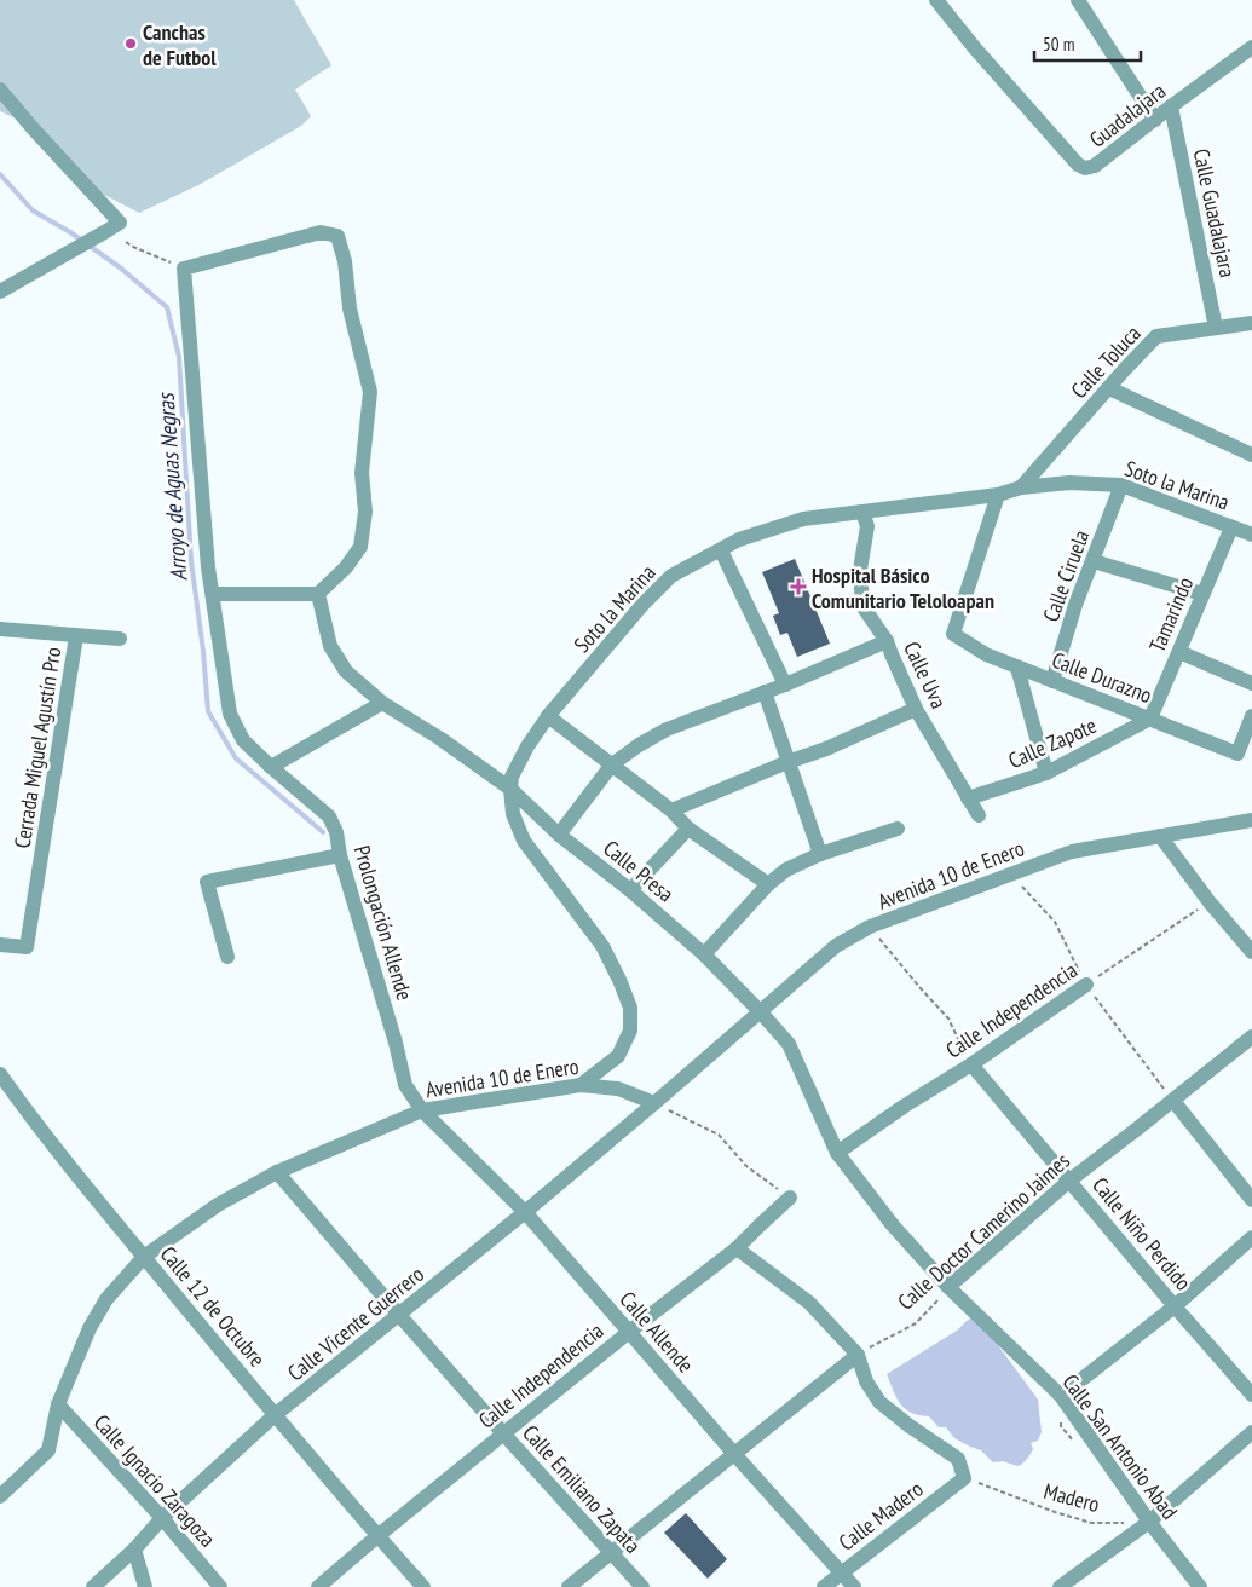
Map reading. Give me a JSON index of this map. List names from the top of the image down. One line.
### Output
{"streets":{"street":["Guadalajara","Calle Guadalajara","Calle Toluca","Soto la Marina","Calle Ciruela","Tamarindo","Calle Uva","Calle Durazno","Calle Zapote","Cerrada Miguel Agustín Pro","Calle Presa","Avenida 10 de Enero","Prolongación Allende","Calle Independencia","Calle Doctor Camerino Jaimes","Calle Niño Perdido","Calle 12 de Octubre","Calle Vicente Guerrero","Calle Allende","Calle San Antonio Abad","Calle Ignacio Zaragoza","Calle Emiliano Zapata","Calle Madero"],"path":["Madero"]},"crossings":[["Guadalajara","Calle Guadalajara"],["Calle Guadalajara","Calle Toluca"],["Calle Toluca","Soto la Marina"],["Soto la Marina","Calle Ciruela"],["Soto la Marina","Tamarindo"],["Soto la Marina","Calle Uva"],["Soto la Marina","Calle Durazno"],["Soto la Marina","Calle Presa"],["Soto la Marina","Avenida 10 de Enero"],["Calle Ciruela","Calle Durazno"],["Tamarindo","Calle Durazno"],["Tamarindo","Calle Zapote"],["Calle Uva","Calle Zapote"],["Calle Durazno","Calle Zapote"],["Calle Presa","Avenida 10 de Enero"],["Calle Presa","Calle Independencia"],["Calle Presa","Calle San Antonio Abad"],["Avenida 10 de Enero","Prolongación Allende"],["Avenida 10 de Enero","Calle 12 de Octubre"],["Avenida 10 de Enero","Calle Vicente Guerrero"],["Avenida 10 de Enero","Calle Allende"],["Avenida 10 de Enero","Calle Ignacio Zaragoza"],["Avenida 10 de Enero","Calle Emiliano Zapata"],["Prolongación Allende","Calle Allende"],["Calle Independencia","Calle Niño Perdido"],["Calle Independencia","Calle 12 de Octubre"],["Calle Independencia","Calle Allende"],["Calle Independencia","Calle Emiliano Zapata"],["Calle Doctor Camerino Jaimes","Calle Niño Perdido"],["Calle Doctor Camerino Jaimes","Calle San Antonio Abad"],["Calle 12 de Octubre","Calle Vicente Guerrero"],["Calle Vicente Guerrero","Calle Allende"],["Calle Vicente Guerrero","Calle Ignacio Zaragoza"],["Calle Vicente Guerrero","Calle Emiliano Zapata"],["Calle Allende","Calle Madero"],["Calle San Antonio Abad","Madero"],["Madero","Calle Madero"]],"water":["Arroyo de Aguas Negras"],"places":{"other":["Canchas de Futbol"],"health":["Hospital Básico Comunitario Teloloapan"]},"scale_bar":"50 m"}
